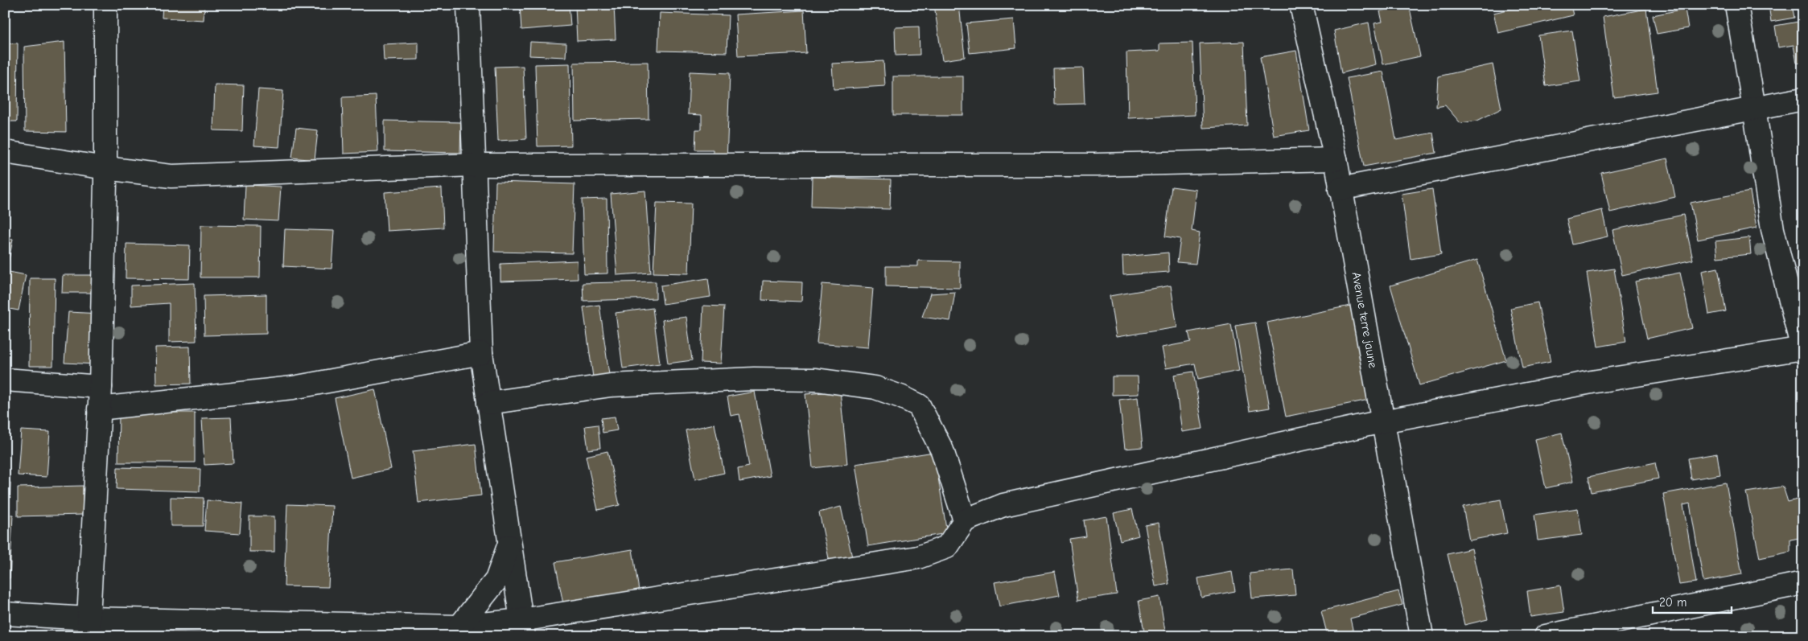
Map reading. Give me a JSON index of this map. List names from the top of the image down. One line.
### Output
{"streets":{"street":["Avenue terre jaune"]},"scale_bar":"20 m"}
